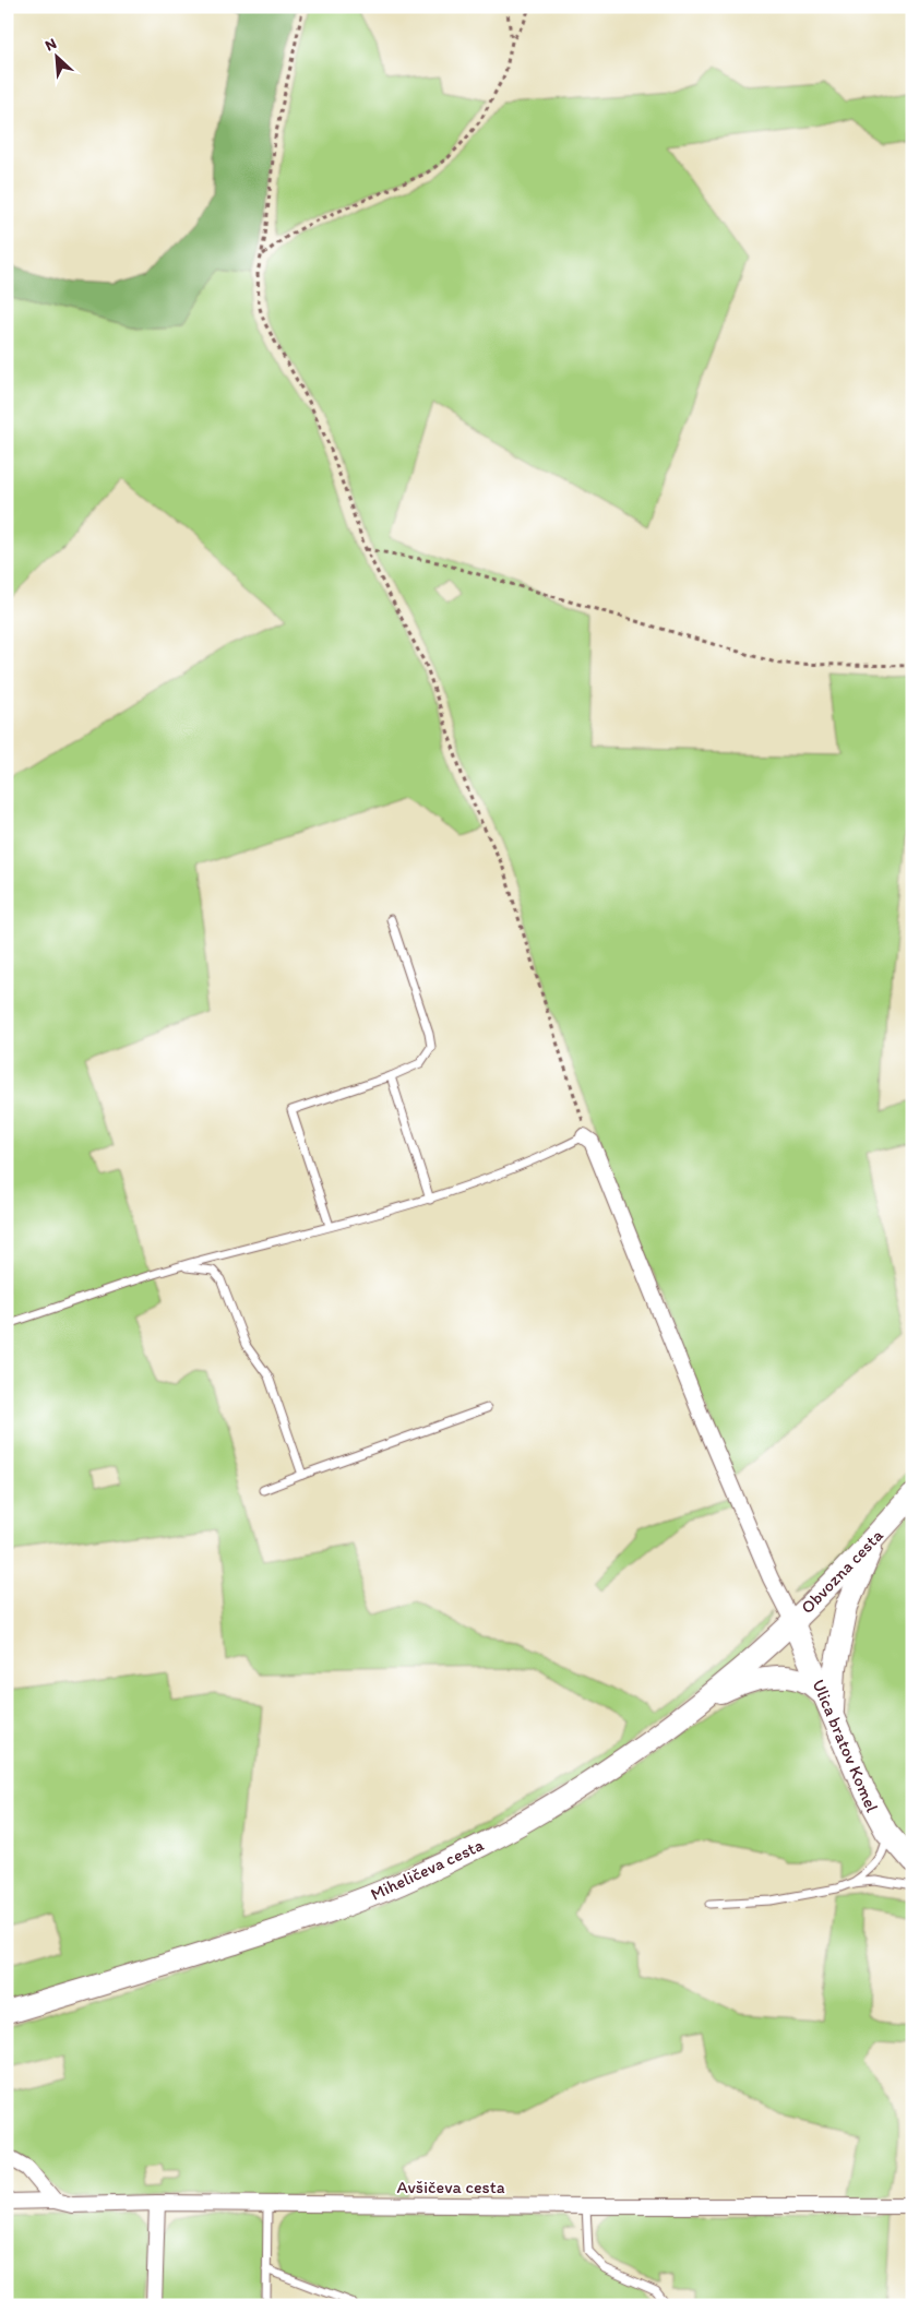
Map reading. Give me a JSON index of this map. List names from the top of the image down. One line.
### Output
{"streets":{"street":["Obvozna cesta","Ulica bratov Komel","Miheličeva cesta","Avšičeva cesta"]},"crossings":[["Obvozna cesta","Ulica bratov Komel"],["Obvozna cesta","Miheličeva cesta"],["Ulica bratov Komel","Miheličeva cesta"]],"north":"top left"}
